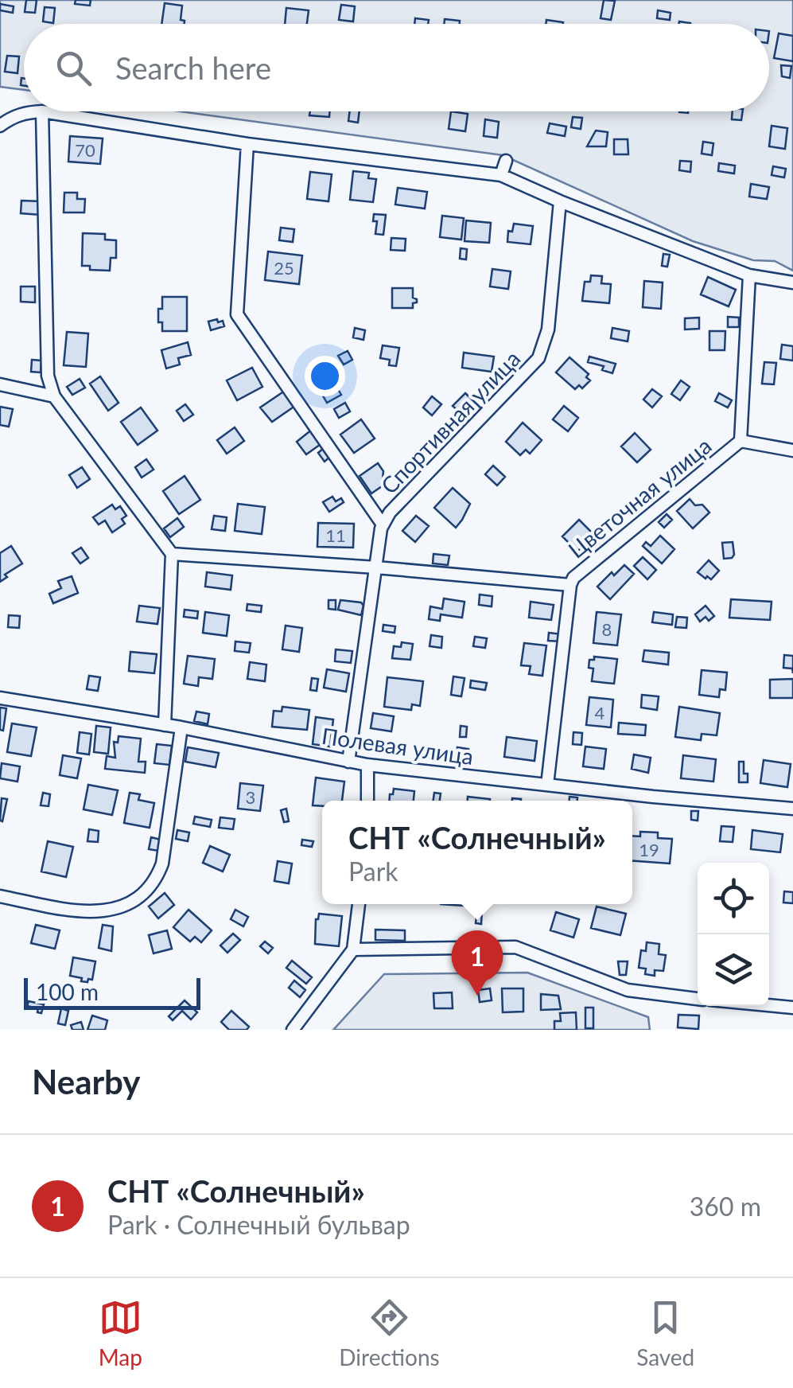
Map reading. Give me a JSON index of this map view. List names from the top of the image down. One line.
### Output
{"streets":{"street":["Спортивная улица","Цветочная улица","Полевая улица"]},"crossings":[["Спортивная улица","Полевая улица"],["Цветочная улица","Полевая улица"]],"house_numbers":["70","25","11","8","4","3","19"],"scale_bar":"100 m","page":{"search":"Search here","popup":["СНТ «Солнечный»","Park"],"pins":"1","scale":"100 m","heading":"Nearby","list":[{"mark":"1","name":"СНТ «Солнечный»","note":"Park · Солнечный бульвар","value":"360 m"}],"nav":["Map","Directions","Saved"]}}
